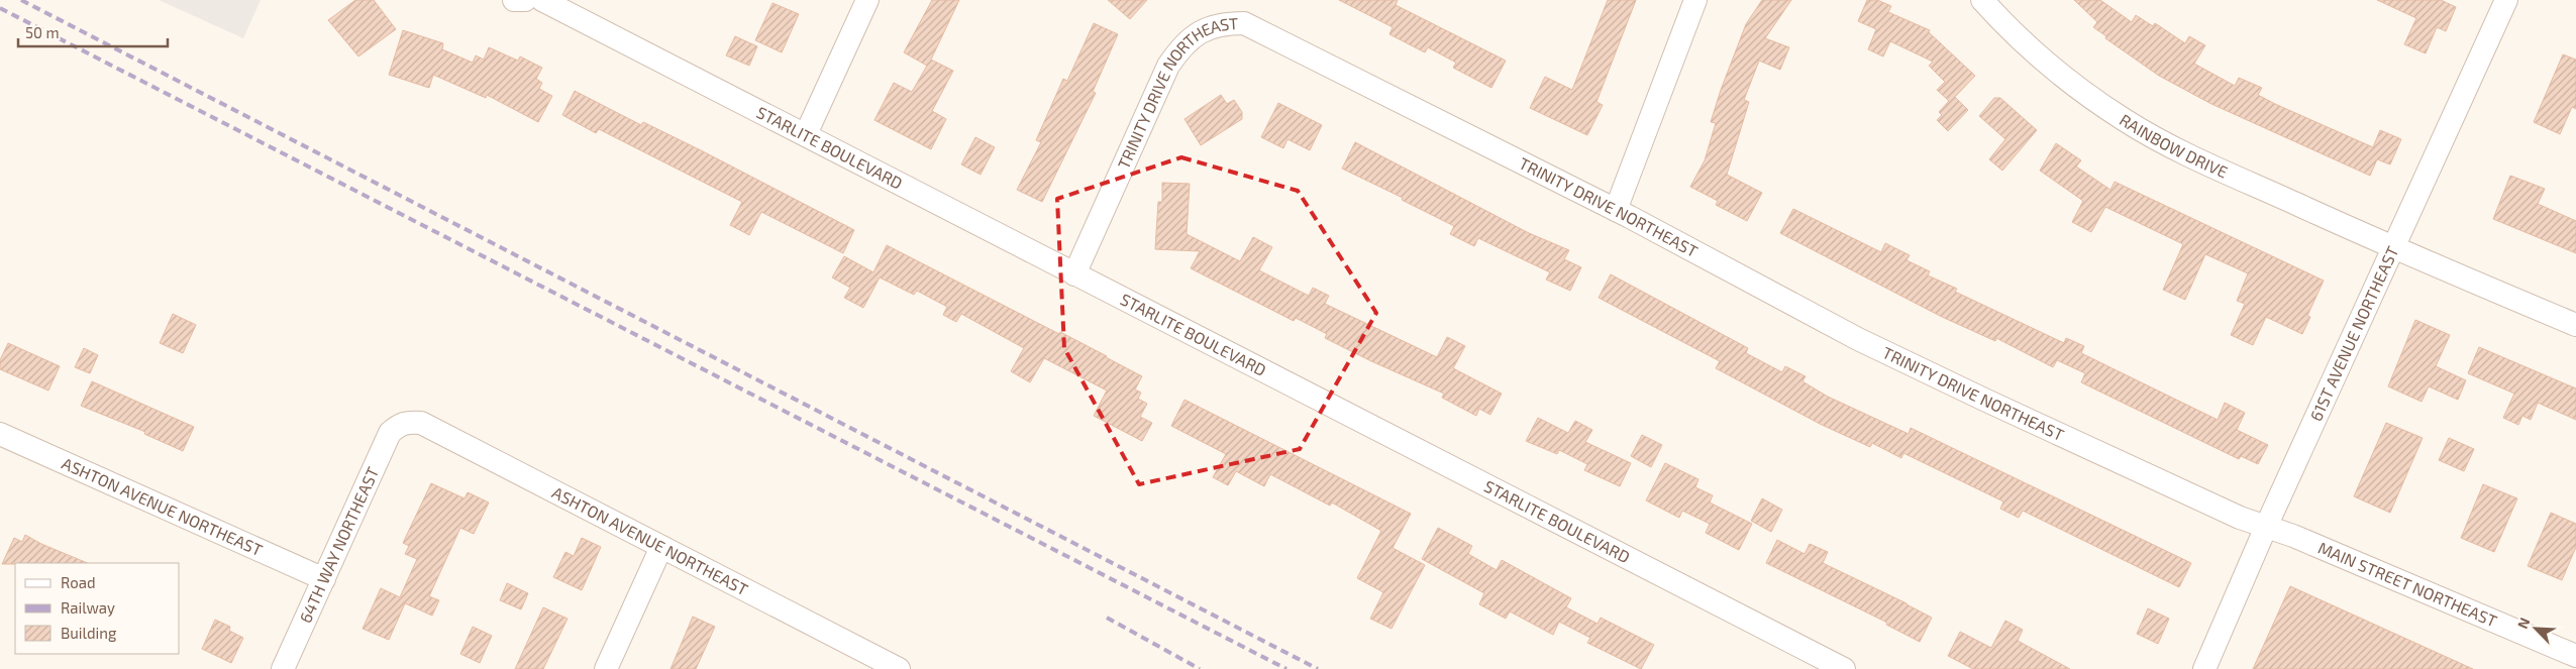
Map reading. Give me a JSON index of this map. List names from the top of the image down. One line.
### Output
{"streets":{"street":["TRINITY DRIVE NORTHEAST","RAINBOW DRIVE","STARLITE BOULEVARD","61ST AVENUE NORTHEAST","ASHTON AVENUE NORTHEAST","64TH WAY NORTHEAST","MAIN STREET NORTHEAST"]},"crossings":[["TRINITY DRIVE NORTHEAST","STARLITE BOULEVARD"],["TRINITY DRIVE NORTHEAST","61ST AVENUE NORTHEAST"],["TRINITY DRIVE NORTHEAST","MAIN STREET NORTHEAST"],["RAINBOW DRIVE","61ST AVENUE NORTHEAST"],["61ST AVENUE NORTHEAST","MAIN STREET NORTHEAST"],["ASHTON AVENUE NORTHEAST","64TH WAY NORTHEAST"]],"legend":["Road","Railway","Building"],"scale_bar":"50 m","north":"top left"}
